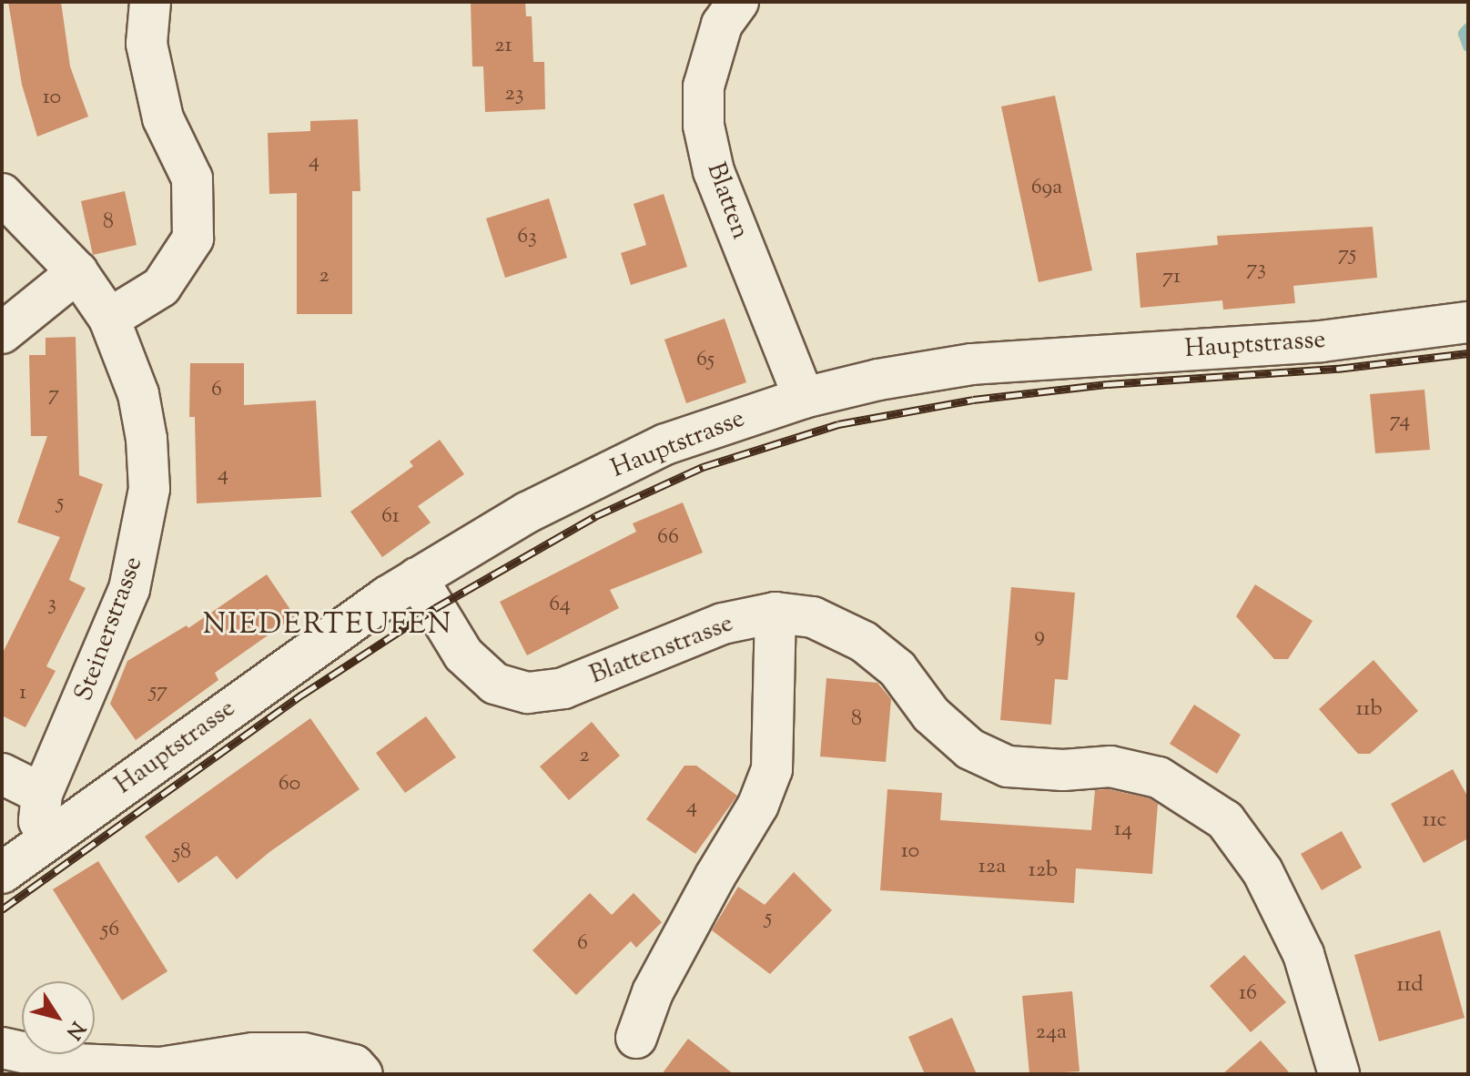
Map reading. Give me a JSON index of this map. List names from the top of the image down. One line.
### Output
{"streets":{"street":["Blatten","Hauptstrasse","Steinerstrasse","Blattenstrasse"]},"crossings":[["Blatten","Hauptstrasse"],["Hauptstrasse","Steinerstrasse"],["Hauptstrasse","Blattenstrasse"]],"districts":["NIEDERTEUFEN"],"house_numbers":["21","23","10","4","69a","8","63","75","73","2","71","65","6","7","74","4","5","61","66","3","64","9","57","1","11b","8","2","60","4","11c","14","10","58","12a","12b","5","56","6","11d","16","24a"],"north":"bottom right"}
